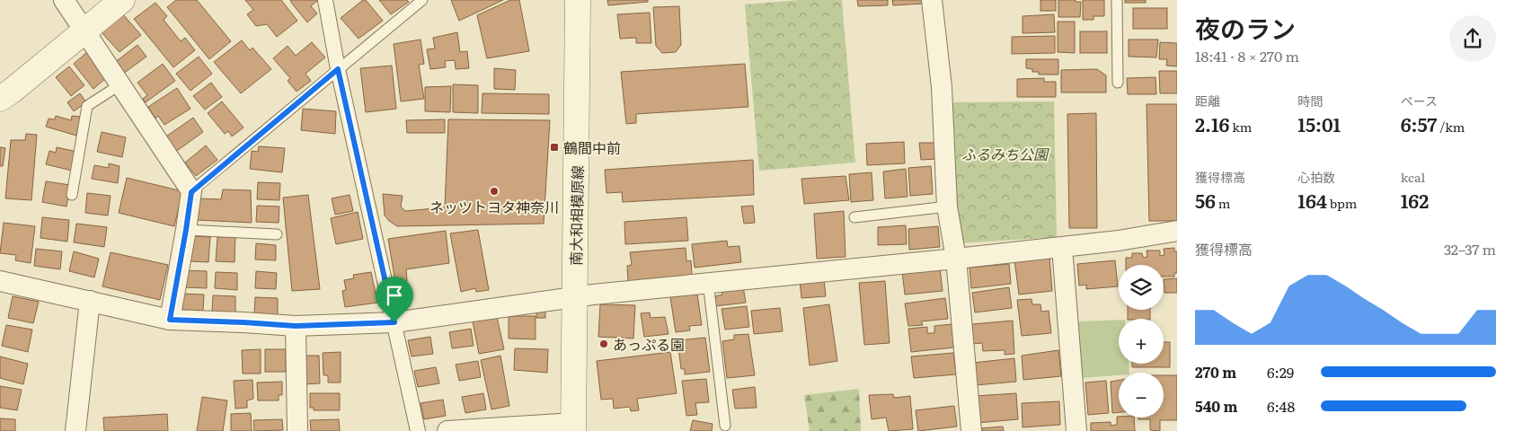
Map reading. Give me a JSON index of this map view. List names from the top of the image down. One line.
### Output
{"streets":{"street":["南大和相模原線"]},"parks":["ふるみち公園"],"places":{"transit":["鶴間中前"],"other":["ネッツトヨタ神奈川","あっぷる園"]},"page":{"heading":["夜のラン","18:41 · 8 × 270 m"],"stats":[["距離","2.16 km"],["時間","15:01"],["ペース","6:57 /km"],["獲得標高","56 m"],["心拍数","164 bpm"],["kcal","162"]],"chart":["獲得標高","32–37 m"],"map_buttons":["+","−"],"list":[{"name":"270 m","note":"6:29"},{"name":"540 m","note":"6:48"}]}}
